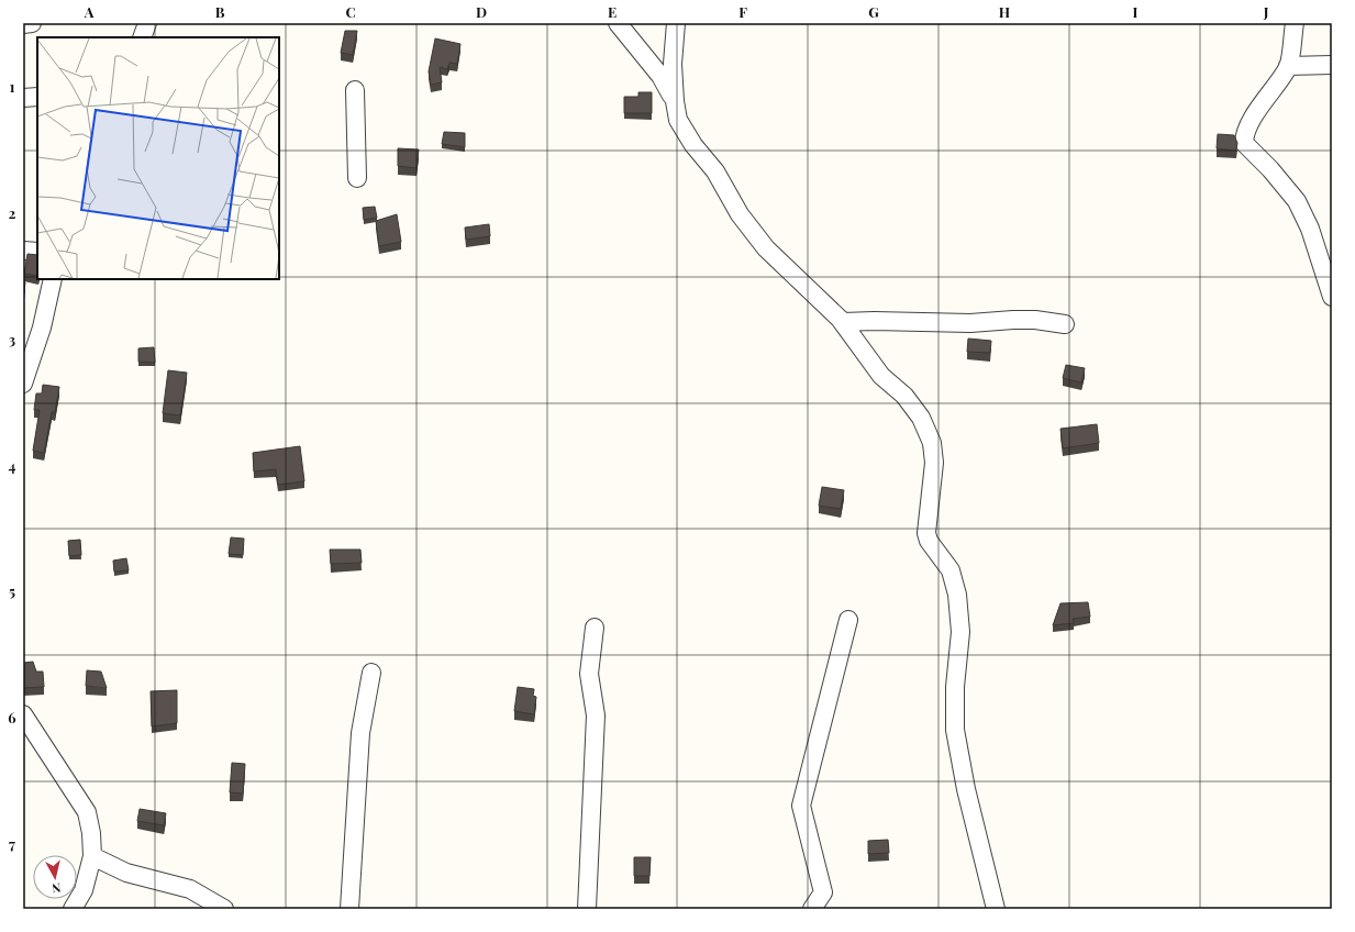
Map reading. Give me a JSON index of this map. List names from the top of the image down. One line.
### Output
{"north":"bottom","grid":{"columns":["A","B","C","D","E","F","G","H","I","J"],"rows":["1","2","3","4","5","6","7"]}}
